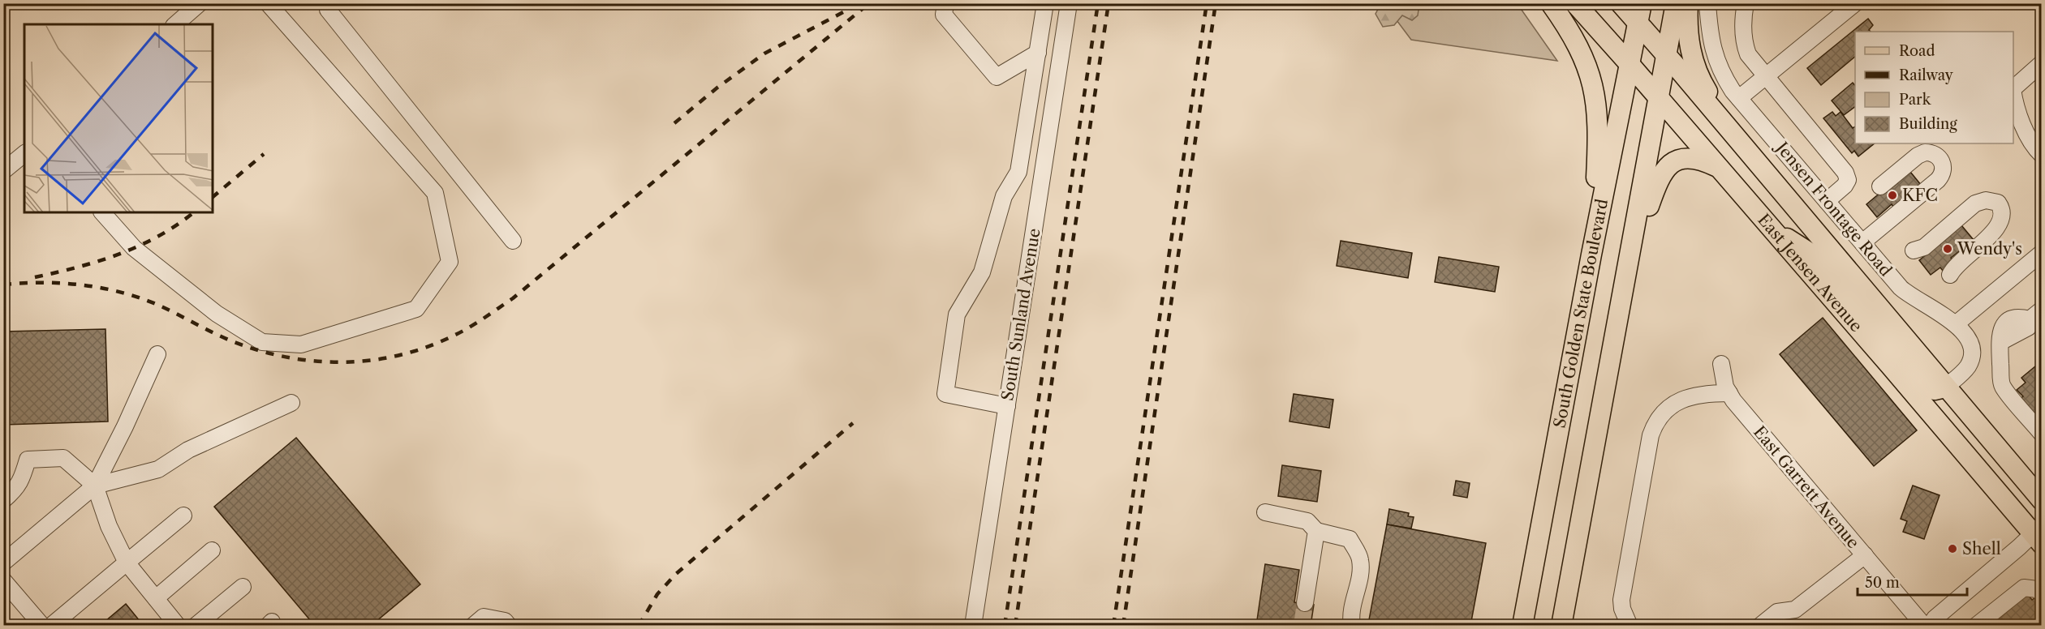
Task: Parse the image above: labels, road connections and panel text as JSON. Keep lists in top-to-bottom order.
{
  "streets": {
    "main road": ["East Jensen Avenue", "South Golden State Boulevard"],
    "street": ["Jensen Frontage Road", "South Sunland Avenue", "East Garrett Avenue"]
  },
  "crossings": [
    ["Jensen Frontage Road", "East Jensen Avenue"],
    ["East Jensen Avenue", "South Golden State Boulevard"]
  ],
  "places": ["KFC", "Wendy's", "Shell"],
  "legend": [
    "Road",
    "Railway",
    "Park",
    "Building"
  ],
  "scale_bar": "50 m"
}
